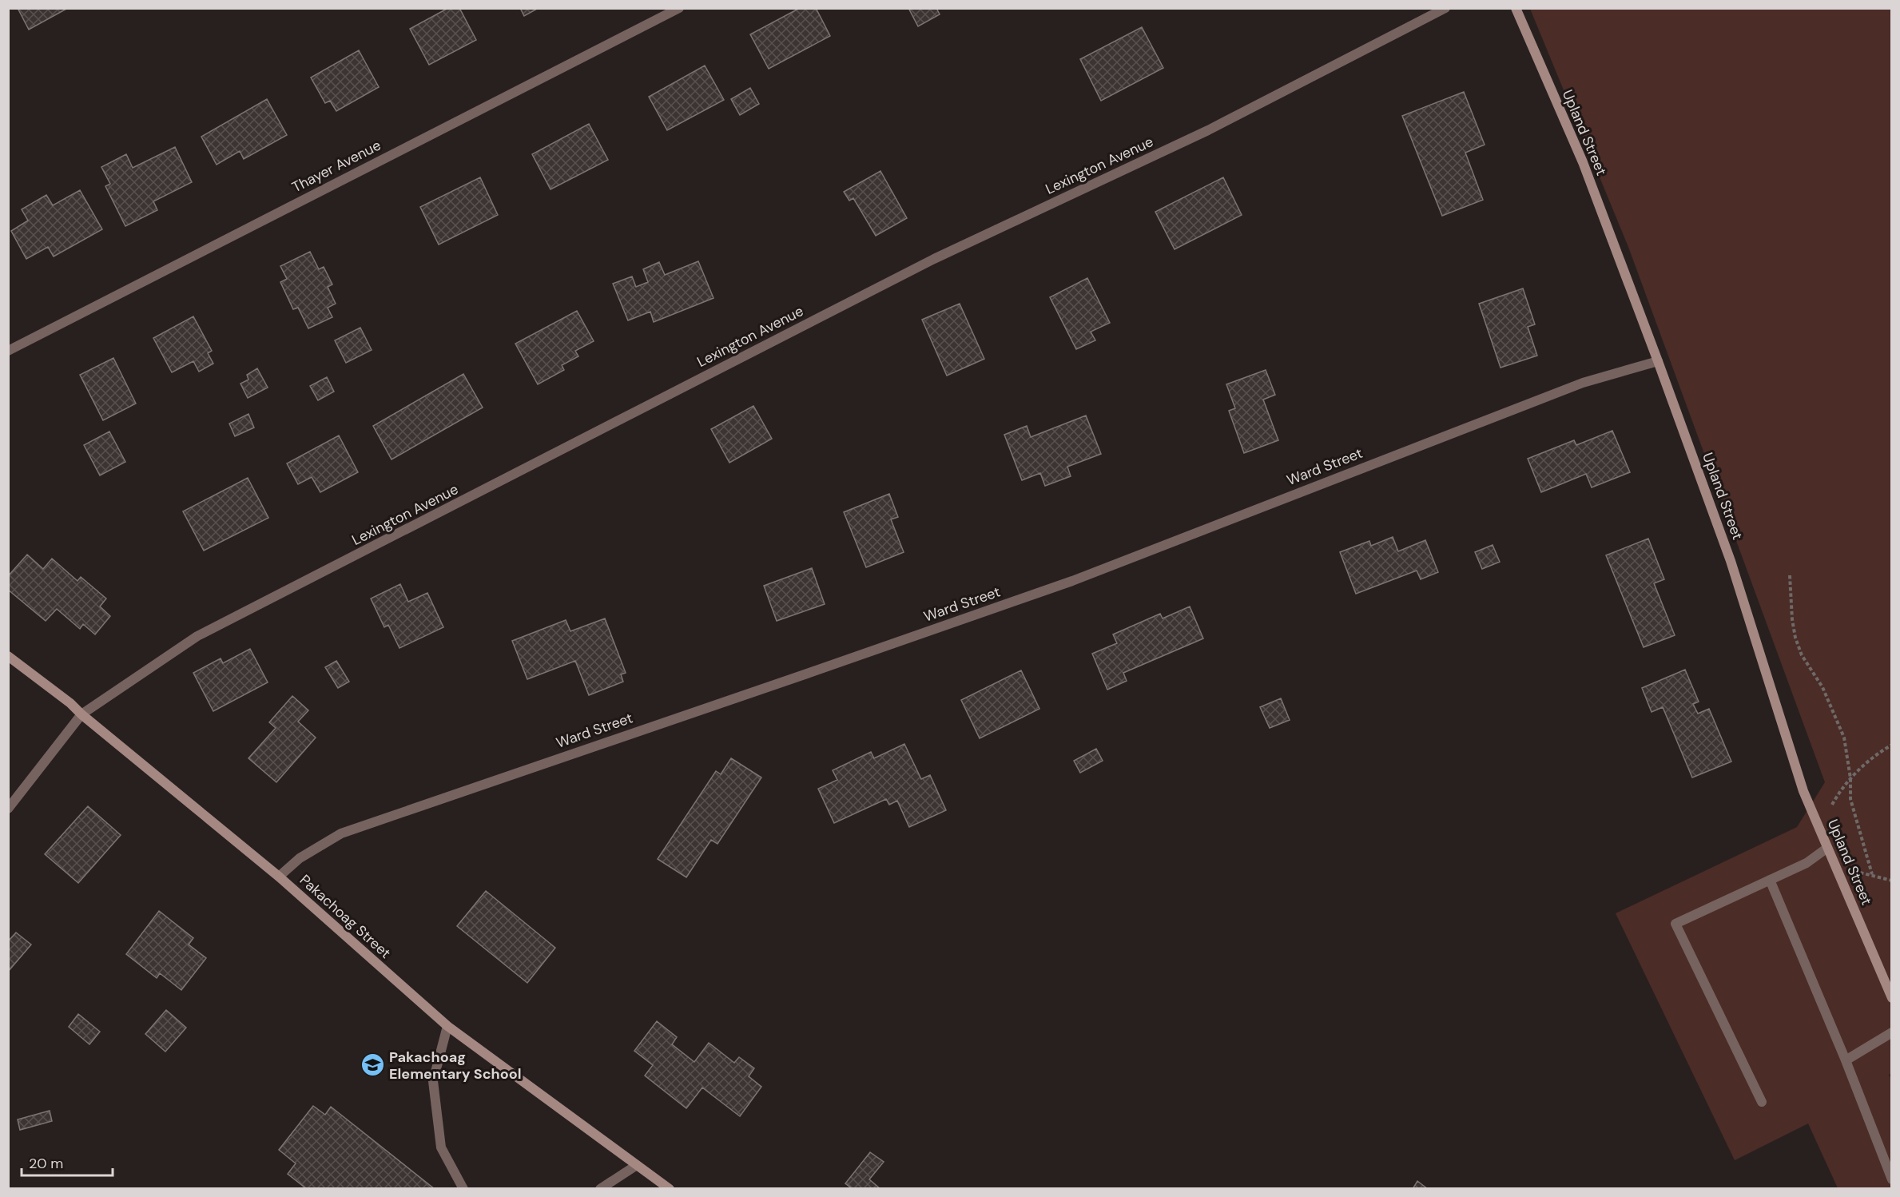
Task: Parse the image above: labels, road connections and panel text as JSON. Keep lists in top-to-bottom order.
{
  "streets": {
    "street": [
      "Upland Street",
      "Lexington Avenue",
      "Thayer Avenue",
      "Ward Street",
      "Pakachoag Street"
    ]
  },
  "crossings": [
    ["Upland Street", "Ward Street"],
    ["Lexington Avenue", "Pakachoag Street"],
    ["Ward Street", "Pakachoag Street"]
  ],
  "places": {
    "school or university": ["Pakachoag Elementary School"]
  },
  "scale_bar": "20 m"
}
